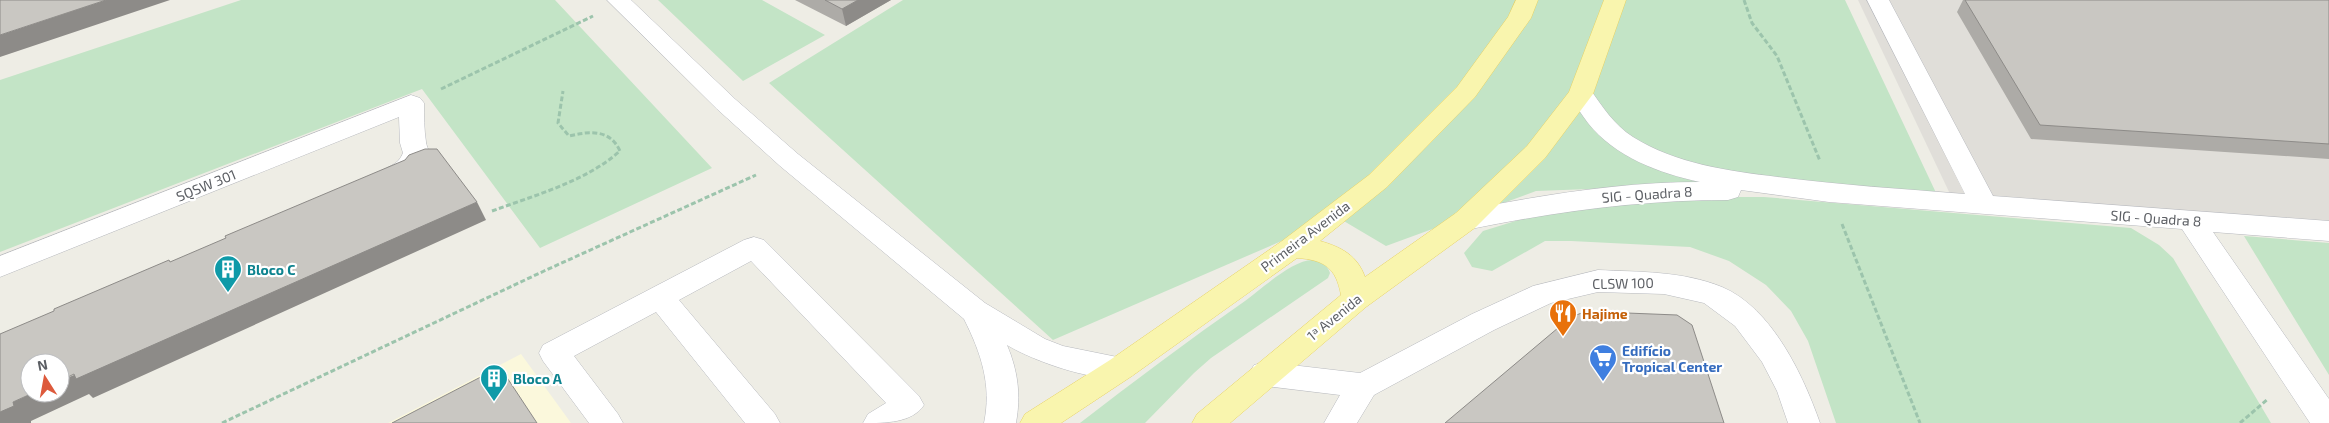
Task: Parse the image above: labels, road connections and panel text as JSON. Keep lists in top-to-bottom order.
{
  "streets": {
    "main road": ["Primeira Avenida", "1ª Avenida"],
    "street": ["SQSW 301", "SIG - Quadra 8", "CLSW 100"]
  },
  "crossings": [
    ["SIG - Quadra 8", "1ª Avenida"]
  ],
  "places": {
    "building": ["Bloco C", "Bloco A"],
    "restaurant": ["Hajime"],
    "supermarket": ["Edifício Tropical Center"]
  },
  "north": "top"
}
